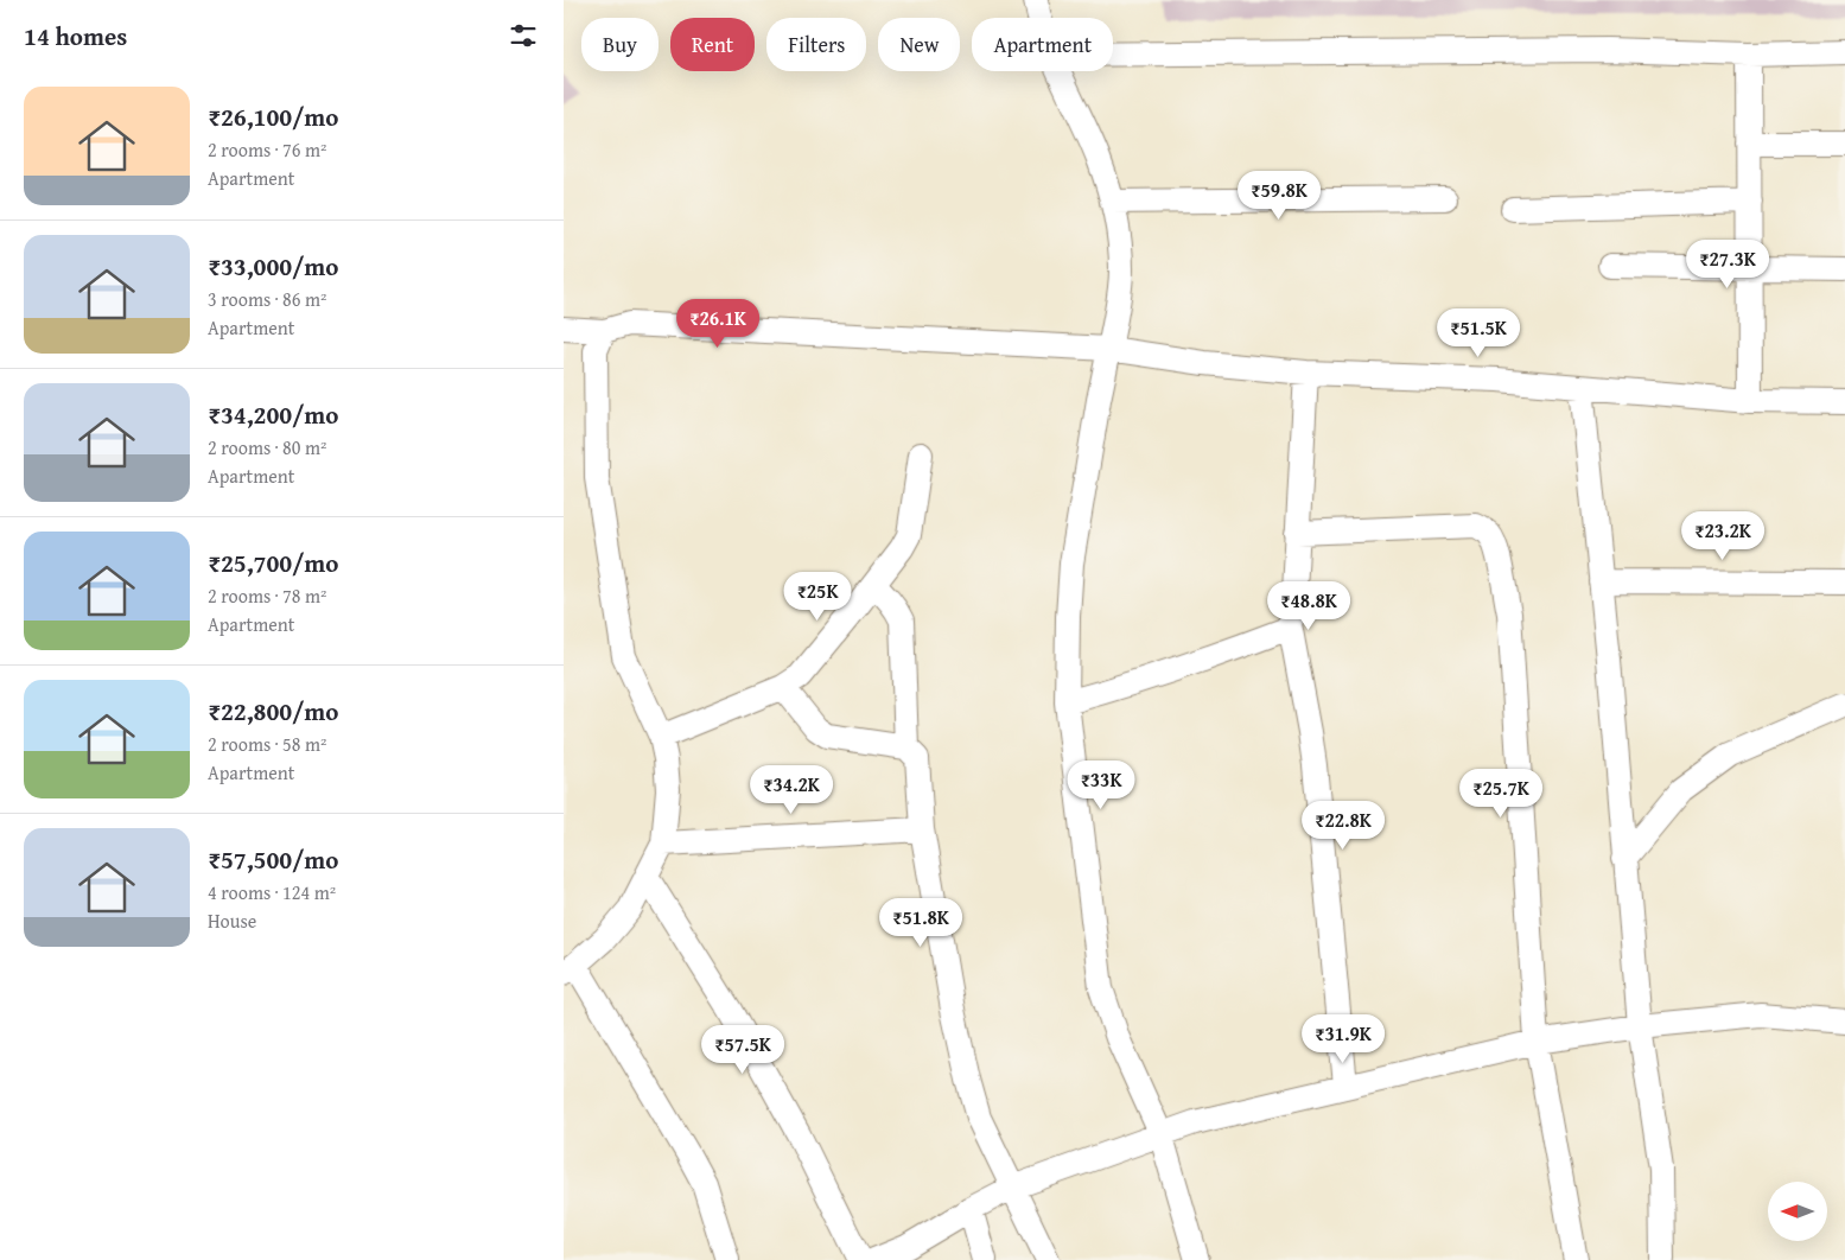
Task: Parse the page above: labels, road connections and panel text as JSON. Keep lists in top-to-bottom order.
{
  "north": "left",
  "page": {
    "heading": "14 homes",
    "chip": [
      "Buy",
      "Rent",
      "Filters",
      "New",
      "Apartment"
    ],
    "list": [
      {
        "name": "₹26,100/mo",
        "note": "2 rooms · 76 m² · Apartment"
      },
      {
        "name": "₹33,000/mo",
        "note": "3 rooms · 86 m² · Apartment"
      },
      {
        "name": "₹34,200/mo",
        "note": "2 rooms · 80 m² · Apartment"
      },
      {
        "name": "₹25,700/mo",
        "note": "2 rooms · 78 m² · Apartment"
      },
      {
        "name": "₹22,800/mo",
        "note": "2 rooms · 58 m² · Apartment"
      },
      {
        "name": "₹57,500/mo",
        "note": "4 rooms · 124 m² · House"
      }
    ],
    "price": [
      "₹59.8K",
      "₹27.3K",
      "₹26.1K",
      "₹51.5K",
      "₹23.2K",
      "₹25K",
      "₹48.8K",
      "₹33K",
      "₹34.2K",
      "₹25.7K",
      "₹22.8K",
      "₹51.8K",
      "₹31.9K",
      "₹57.5K"
    ]
  }
}
